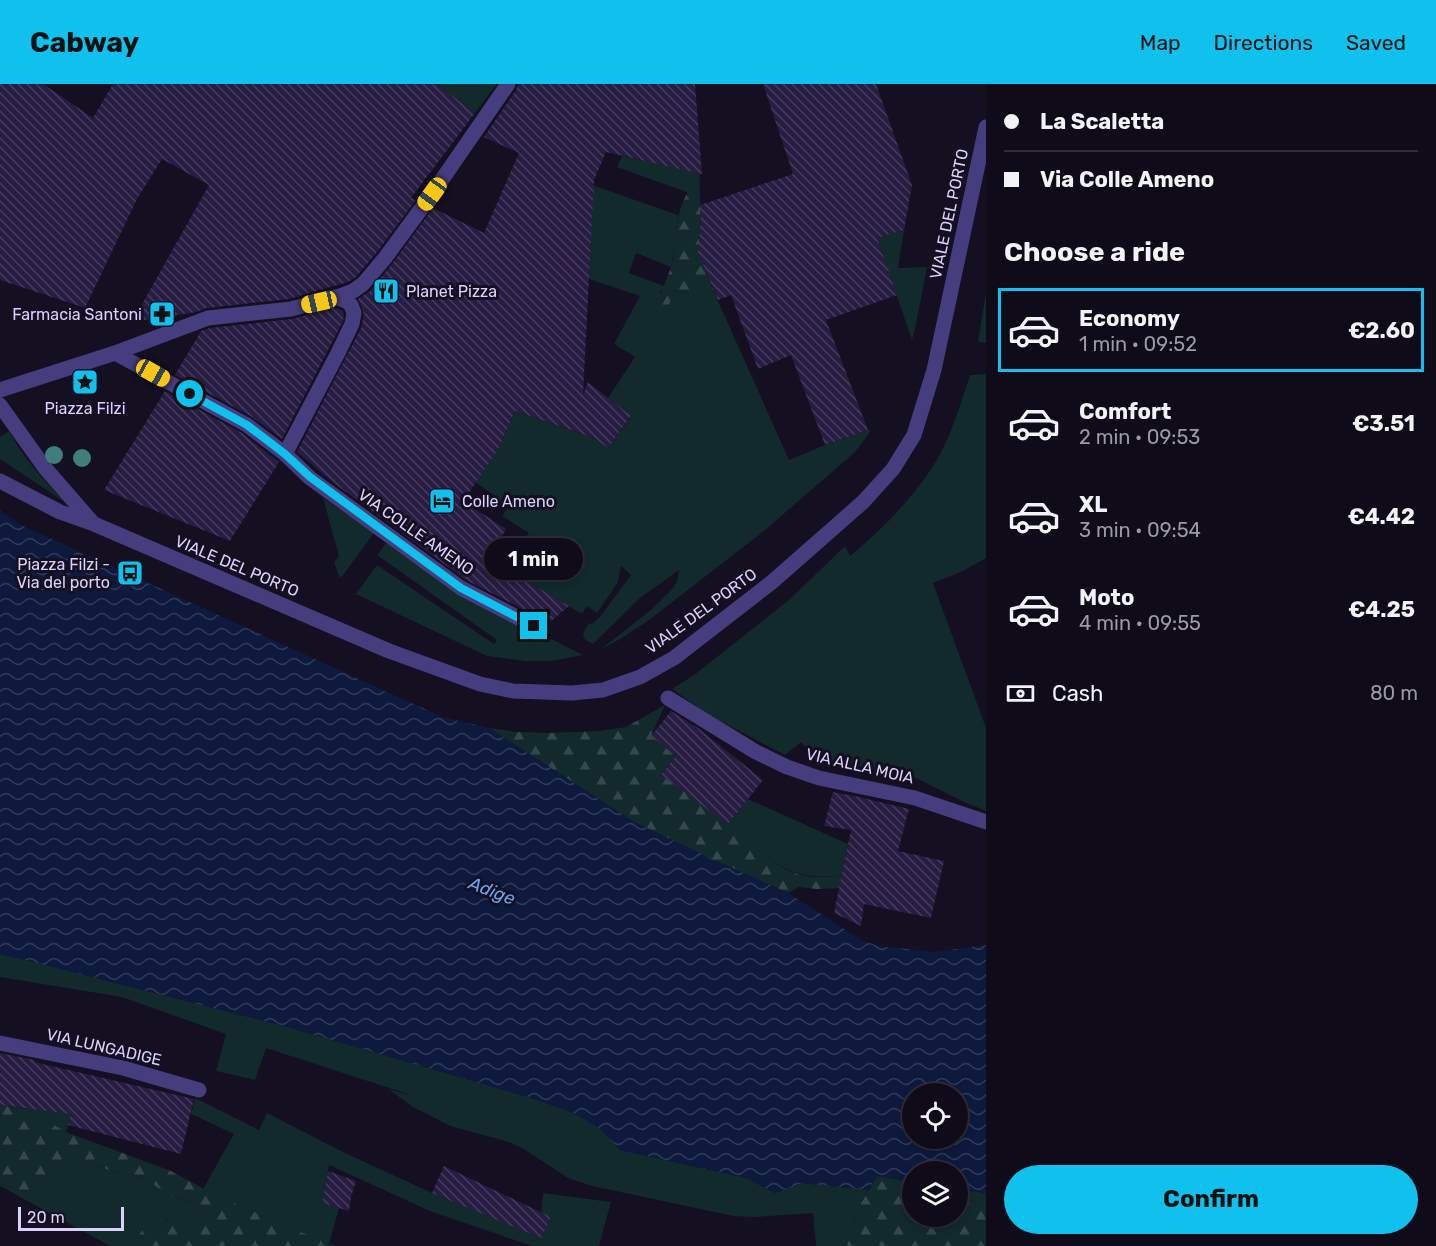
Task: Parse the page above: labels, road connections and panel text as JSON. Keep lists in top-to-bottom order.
{
  "streets": {
    "street": [
      "VIALE DEL PORTO",
      "VIA COLLE AMENO",
      "VIA ALLA MOIA",
      "VIA LUNGADIGE"
    ]
  },
  "water": ["Adige"],
  "places": {
    "restaurant": ["Planet Pizza"],
    "pharmacy": ["Farmacia Santoni"],
    "place": ["Piazza Filzi"],
    "hotel": ["Colle Ameno"],
    "bus stop": ["Piazza Filzi - Via del porto"]
  },
  "scale_bar": "20 m",
  "page": {
    "header": "Cabway",
    "nav": ["Map", "Directions", "Saved"],
    "banner": ["La Scaletta", "Via Colle Ameno"],
    "heading": "Choose a ride",
    "list": [
      {
        "name": "Economy",
        "note": "1 min · 09:52",
        "value": "€2.60"
      },
      {
        "name": "Comfort",
        "note": "2 min · 09:53",
        "value": "€3.51"
      },
      {
        "name": "XL",
        "note": "3 min · 09:54",
        "value": "€4.42"
      },
      {
        "name": "Moto",
        "note": "4 min · 09:55",
        "value": "€4.25"
      }
    ],
    "bubble": "1 min",
    "pay": ["Cash", "80 m"],
    "buttons": "Confirm",
    "scale": "20 m"
  }
}
